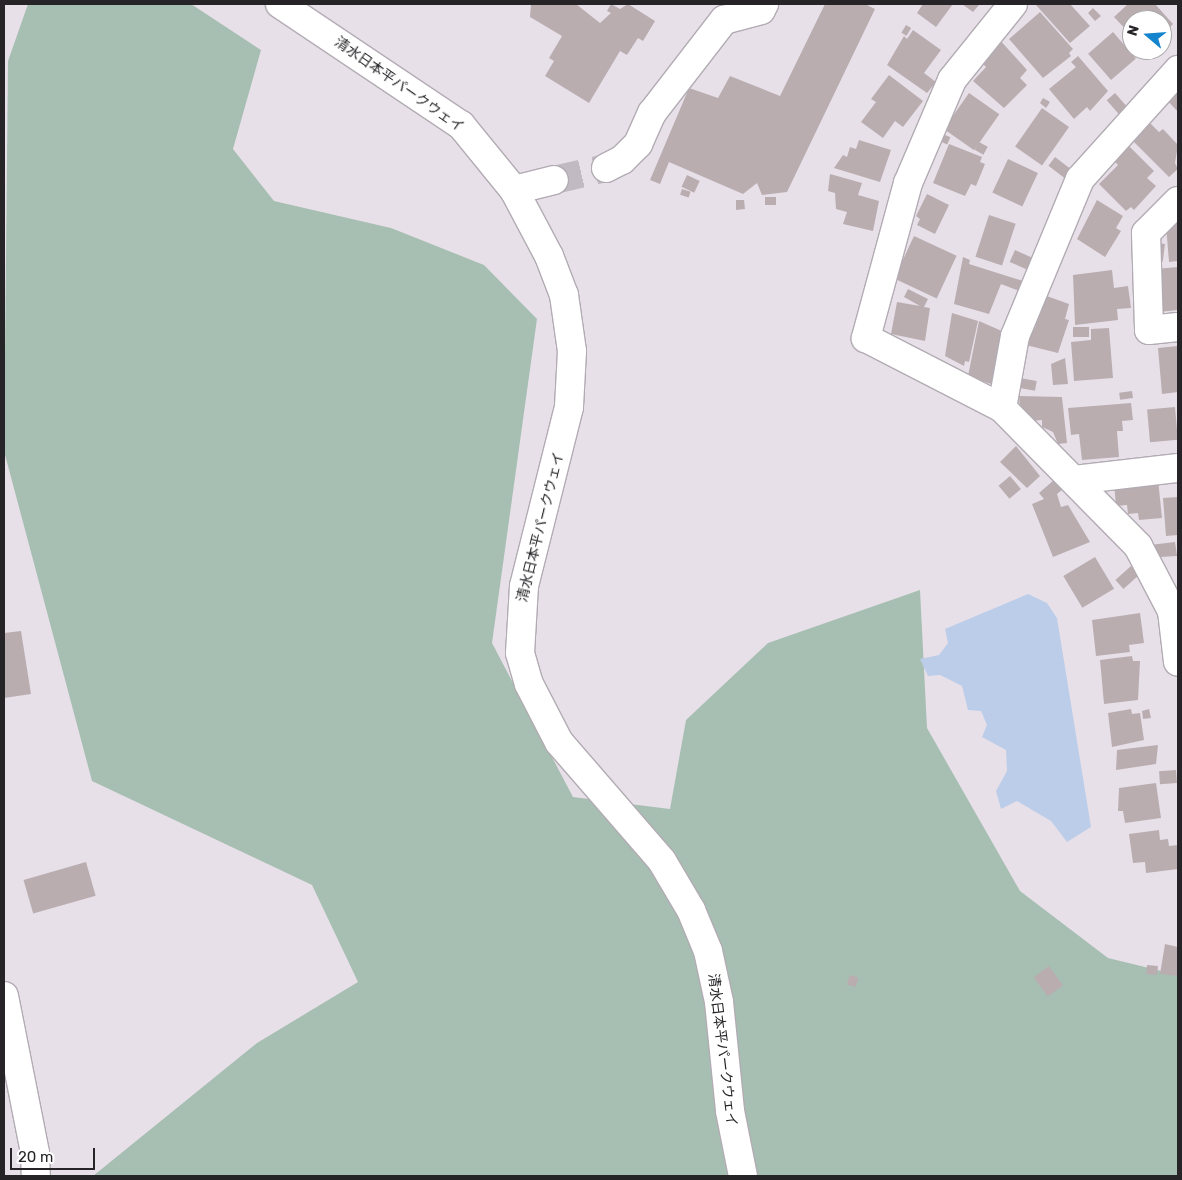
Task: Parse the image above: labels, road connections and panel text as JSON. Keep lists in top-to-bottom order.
{
  "streets": {
    "street": ["清水日本平パークウェイ"]
  },
  "scale_bar": "20 m",
  "north": "left"
}
